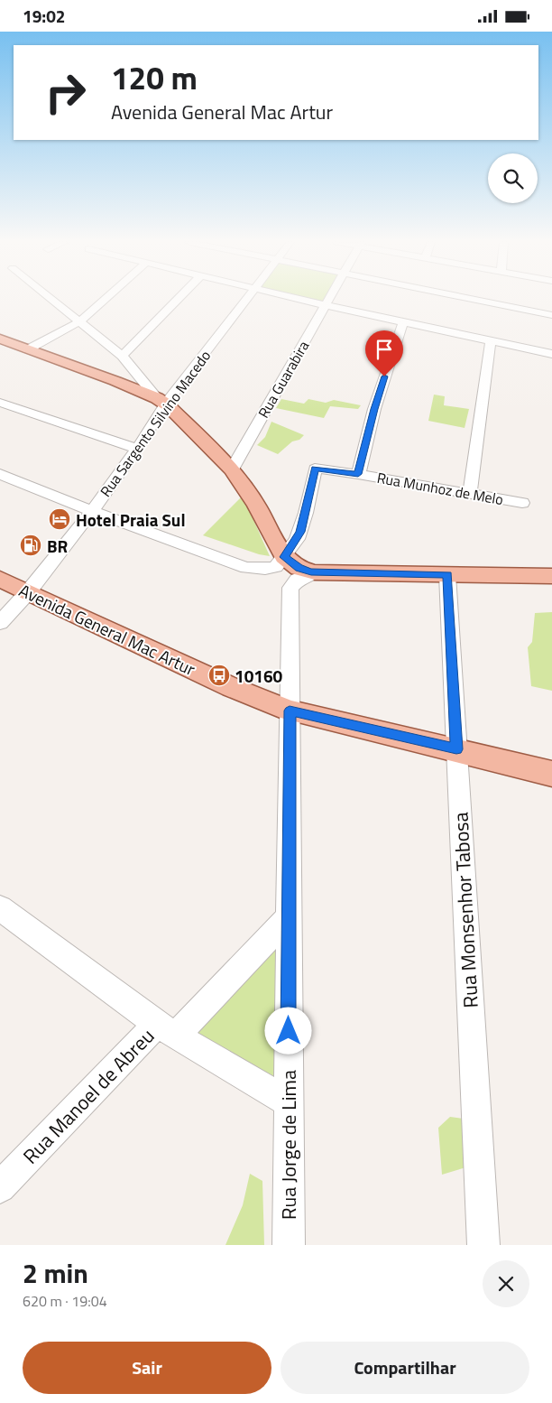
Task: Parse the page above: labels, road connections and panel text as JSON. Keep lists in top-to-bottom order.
{
  "streets": {
    "main road": ["Avenida General Mac Artur"],
    "street": [
      "Rua Guarabira",
      "Rua Sargento Silvino Macedo",
      "Rua Munhoz de Melo",
      "Rua Monsenhor Tabosa",
      "Rua Manoel de Abreu",
      "Rua Jorge de Lima"
    ]
  },
  "crossings": [
    ["Rua Sargento Silvino Macedo", "Avenida General Mac Artur"],
    ["Avenida General Mac Artur", "Rua Monsenhor Tabosa"],
    ["Avenida General Mac Artur", "Rua Jorge de Lima"],
    ["Rua Manoel de Abreu", "Rua Jorge de Lima"]
  ],
  "places": {
    "hotel": ["Hotel Praia Sul"],
    "fuel station": ["BR"],
    "bus stop": ["10160"]
  },
  "page": {
    "status": "19:02",
    "turn": ["120 m", "Avenida General Mac Artur"],
    "heading": ["2 min", "620 m · 19:04"],
    "buttons": ["Sair", "Compartilhar"]
  }
}
